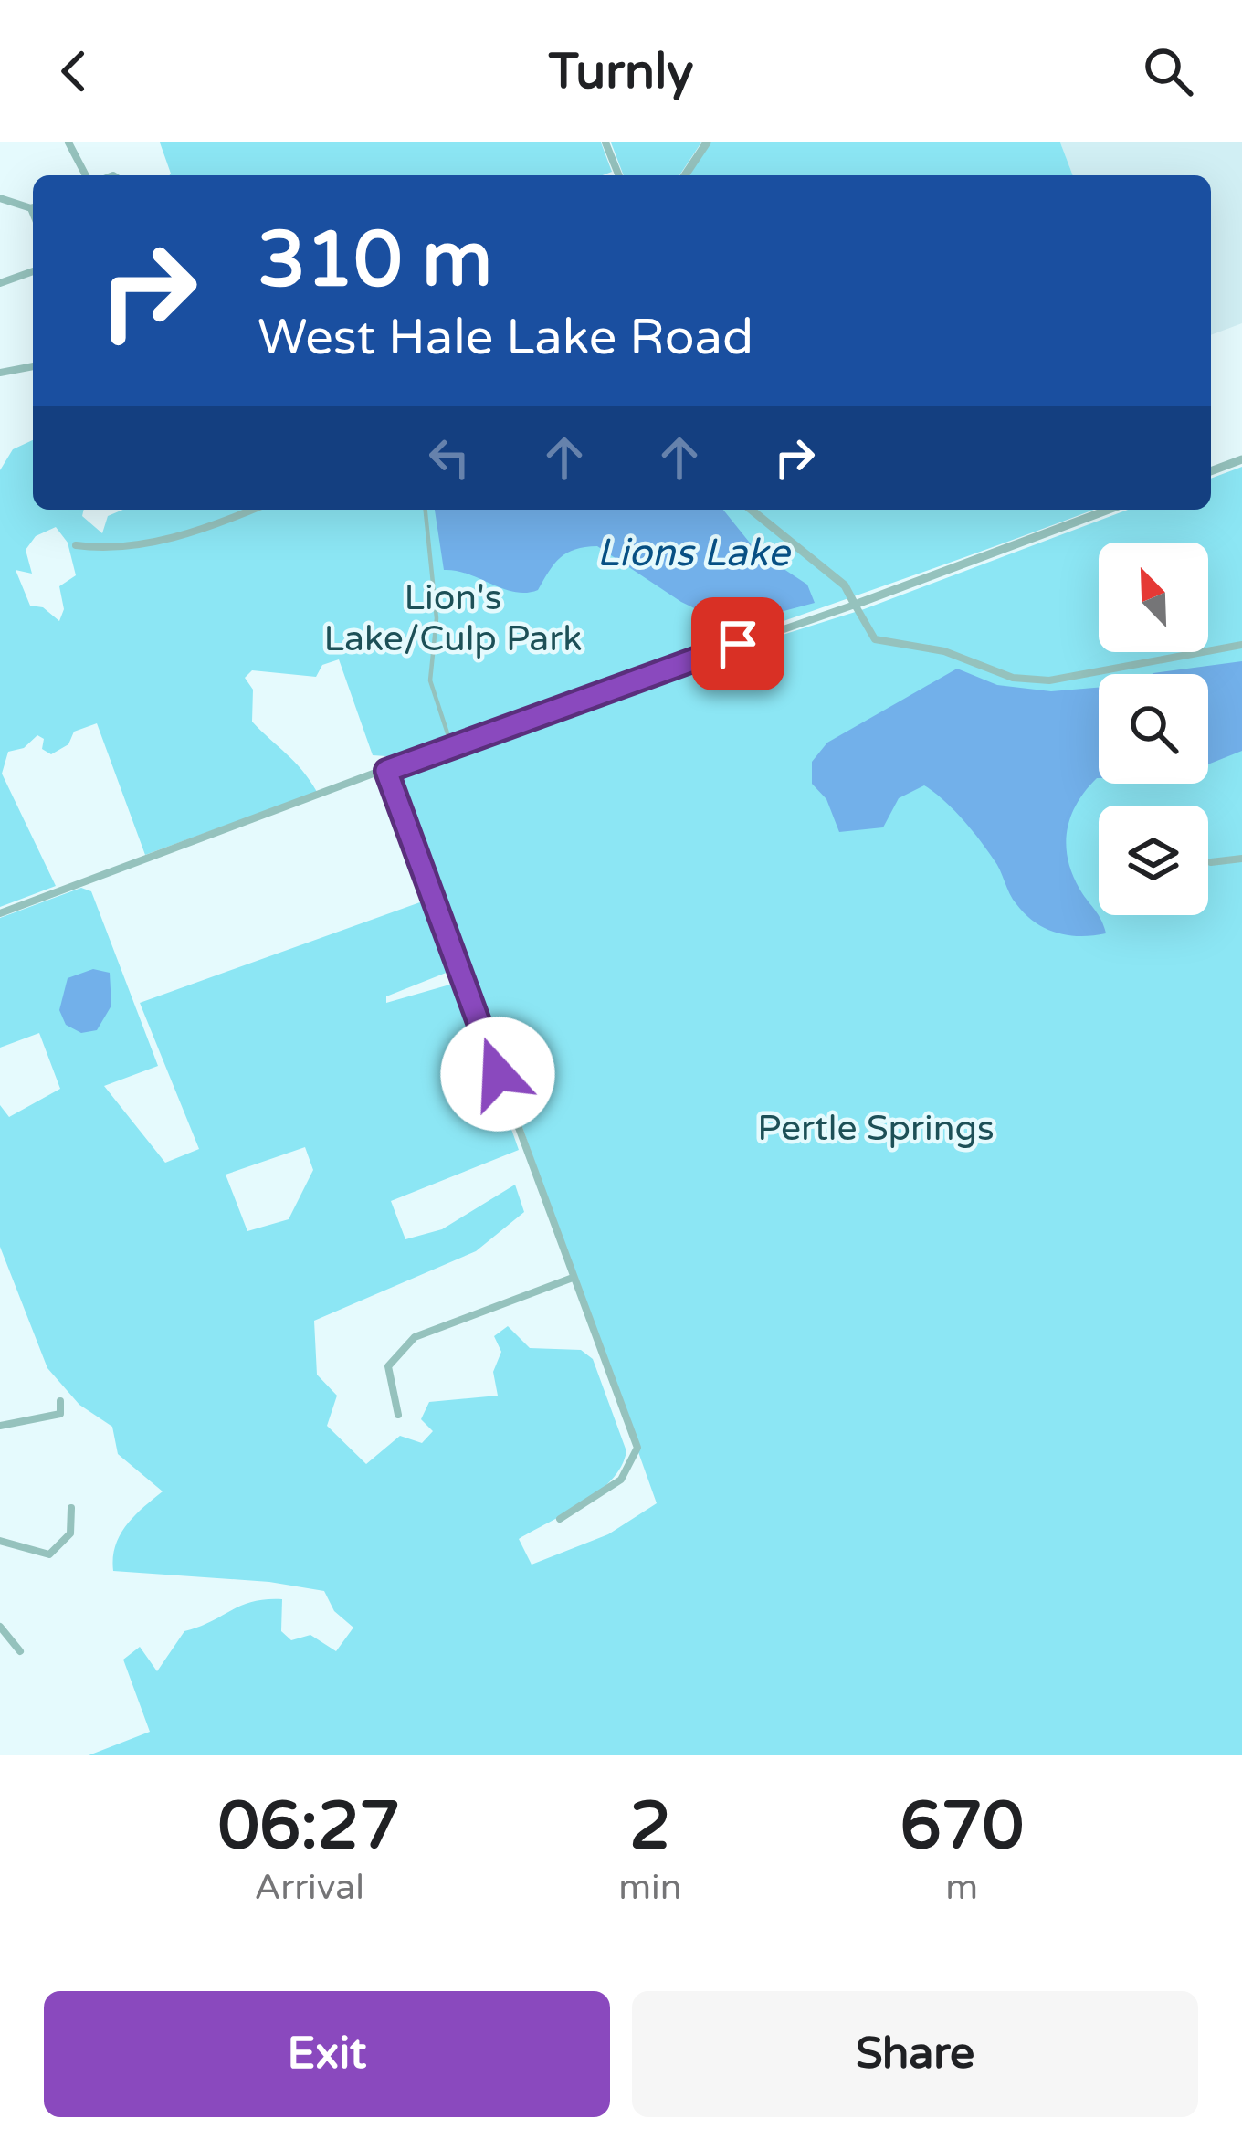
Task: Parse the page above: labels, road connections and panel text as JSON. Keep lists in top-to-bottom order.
{
  "water": ["Lions Lake"],
  "parks": ["Lion's Lake/Culp Park", "Pertle Springs"],
  "north": "top left",
  "page": {
    "header": "Turnly",
    "turn": ["310 m", "West Hale Lake Road"],
    "eta": [
      "06:27",
      "Arrival",
      "2",
      "min",
      "670",
      "m"
    ],
    "buttons": ["Exit", "Share"]
  }
}
